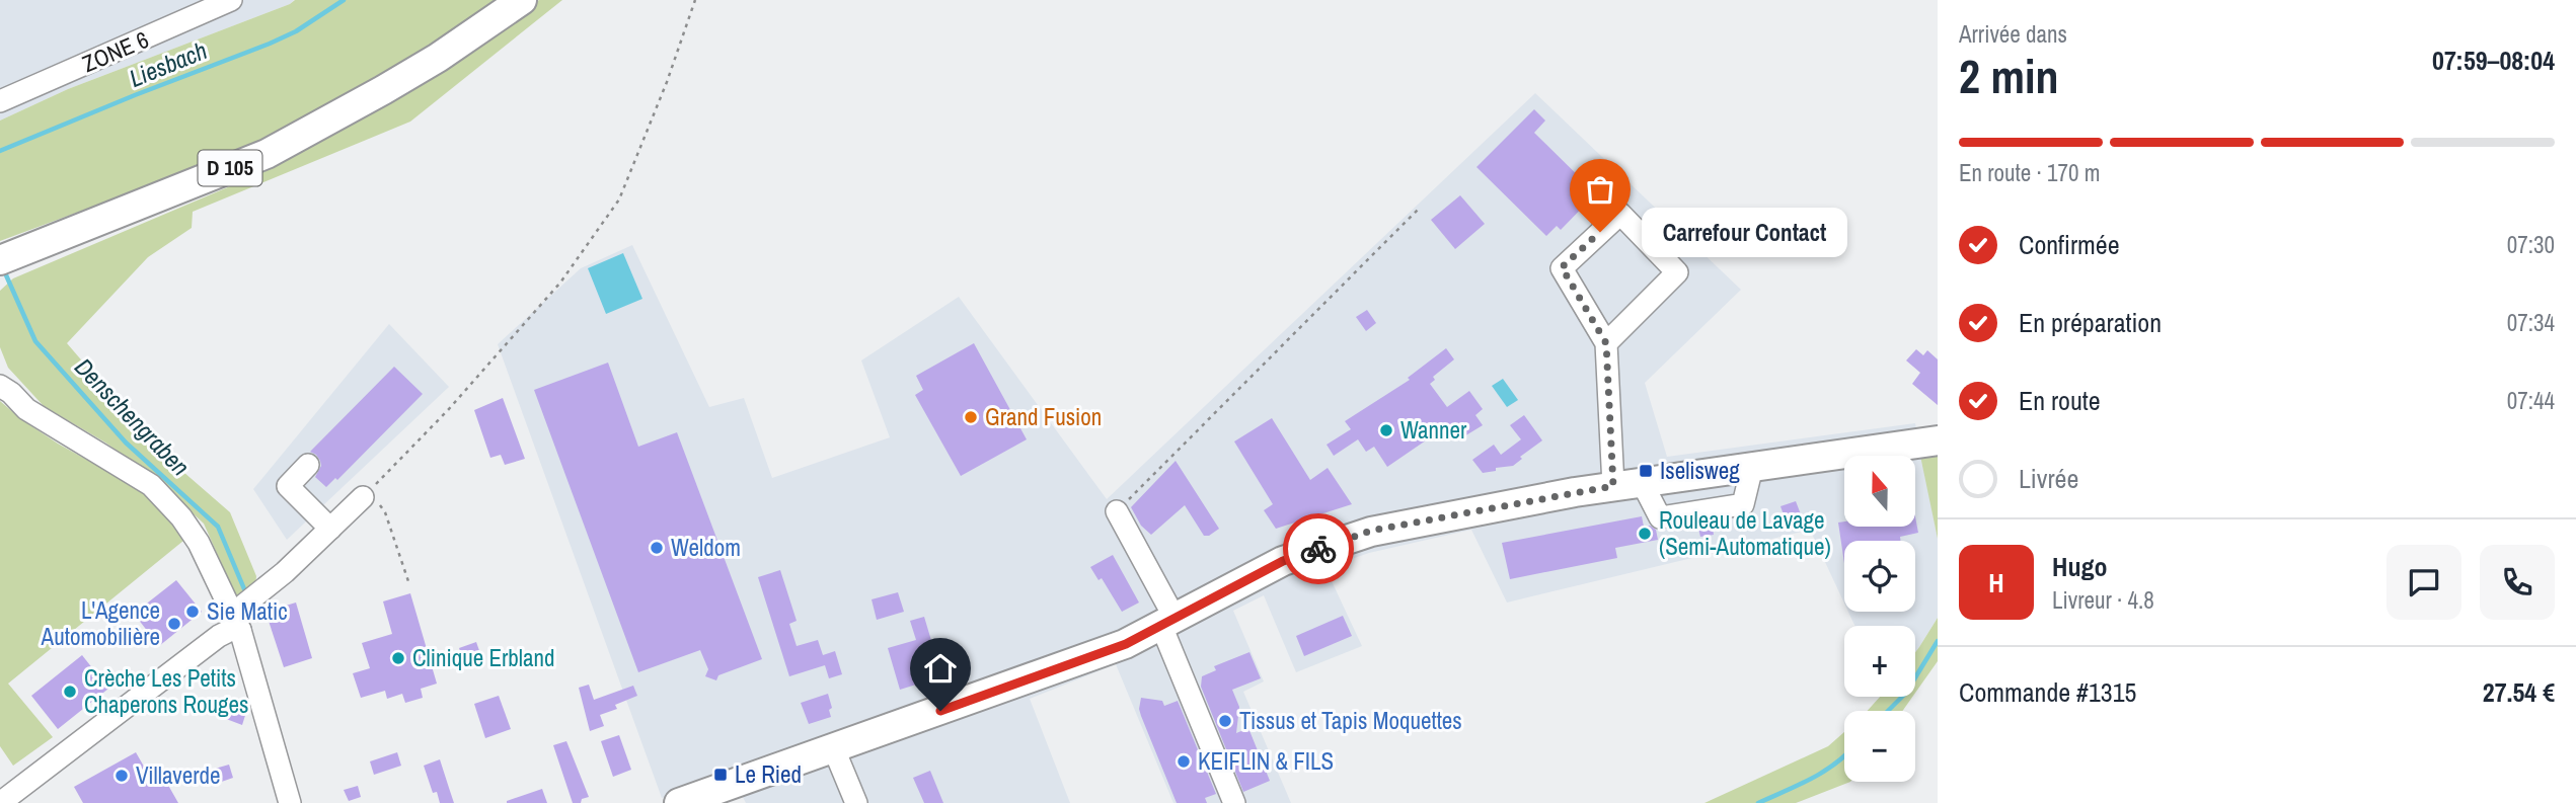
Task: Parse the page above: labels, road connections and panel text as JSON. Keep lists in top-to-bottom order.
{
  "streets": {
    "main road": ["D 105"],
    "street": ["ZONE 6"]
  },
  "water": ["Liesbach", "Denschengraben"],
  "places": {
    "other": [
      "Carrefour Contact",
      "Grand Fusion",
      "Wanner",
      "Rouleau de Lavage (Semi-Automatique)",
      "Weldom",
      "Sie Matic",
      "L'Agence Automobilière",
      "Clinique Erbland",
      "Crèche Les Petits Chaperons Rouges",
      "Tissus et Tapis Moquettes",
      "KEIFLIN & FILS",
      "Villaverde"
    ],
    "transit": ["Iselisweg", "Le Ried"]
  },
  "north": "top",
  "page": {
    "heading": ["2 min", "Arrivée dans", "07:59–08:04"],
    "panel": [
      "Hugo",
      "Livreur · 4.8",
      "Commande #1315",
      "27.54 €"
    ],
    "bar": "En route · 170 m",
    "list": [
      ["Confirmée", "07:30"],
      ["En préparation", "07:34"],
      ["En route", "07:44"],
      "Livrée"
    ],
    "bubble": "Carrefour Contact",
    "map_buttons": ["+", "−"],
    "round": "H"
  }
}
